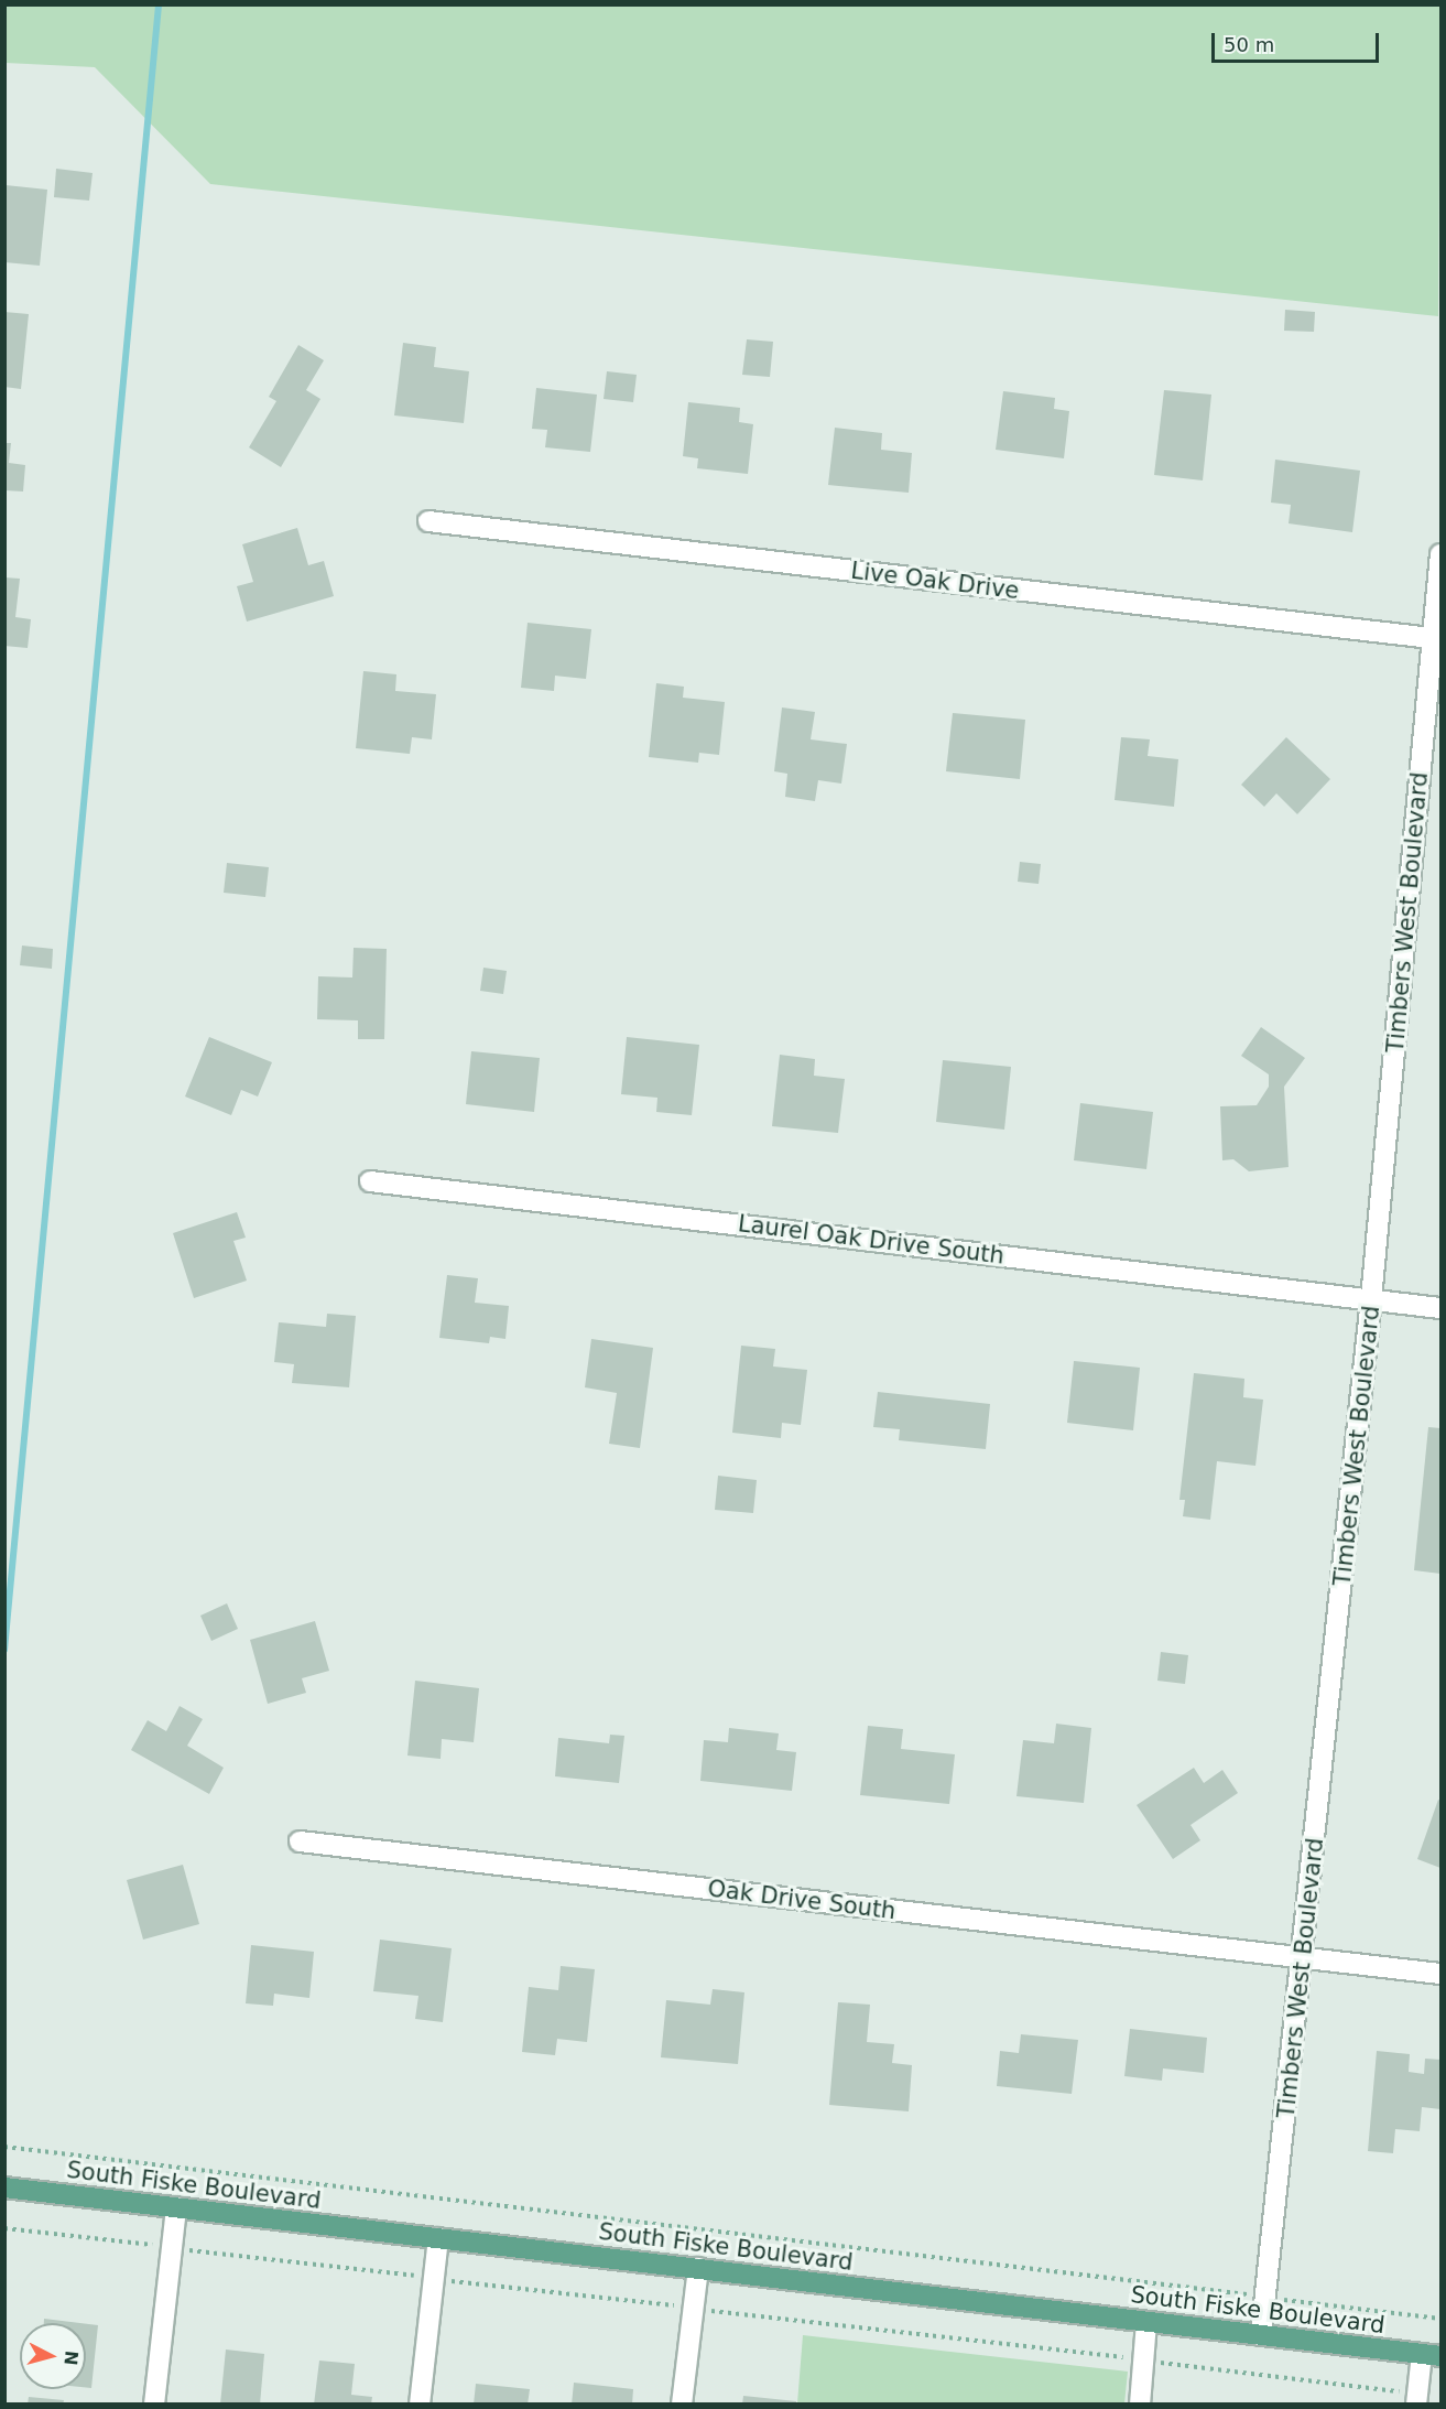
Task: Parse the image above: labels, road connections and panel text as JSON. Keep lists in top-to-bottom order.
{
  "streets": {
    "main road": ["South Fiske Boulevard"],
    "street": [
      "Live Oak Drive",
      "Timbers West Boulevard",
      "Laurel Oak Drive South",
      "Oak Drive South"
    ]
  },
  "crossings": [
    ["Live Oak Drive", "Timbers West Boulevard"],
    ["Timbers West Boulevard", "Laurel Oak Drive South"],
    ["Timbers West Boulevard", "Oak Drive South"],
    ["Timbers West Boulevard", "South Fiske Boulevard"]
  ],
  "scale_bar": "50 m",
  "north": "right"
}
